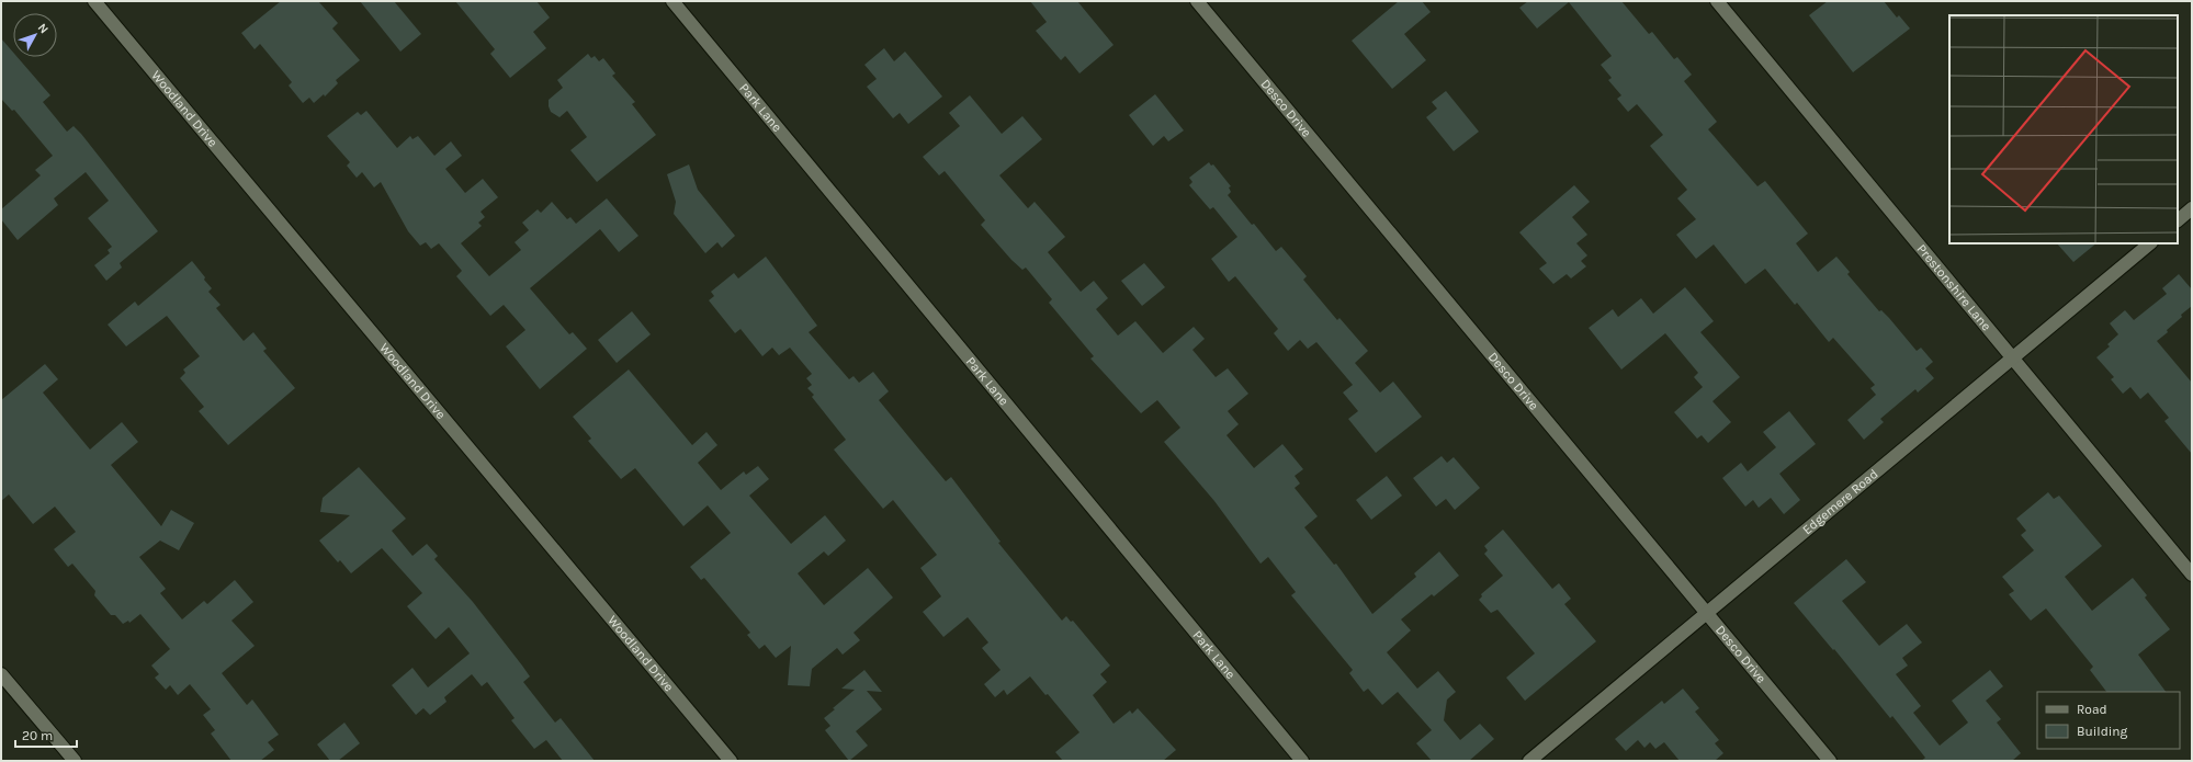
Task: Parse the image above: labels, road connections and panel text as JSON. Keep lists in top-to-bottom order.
{
  "streets": {
    "street": [
      "Park Lane",
      "Woodland Drive",
      "Desco Drive",
      "Prestonshire Lane",
      "Edgemere Road"
    ]
  },
  "crossings": [
    ["Desco Drive", "Edgemere Road"],
    ["Prestonshire Lane", "Edgemere Road"]
  ],
  "legend": ["Road", "Building"],
  "scale_bar": "20 m",
  "north": "top right"
}
